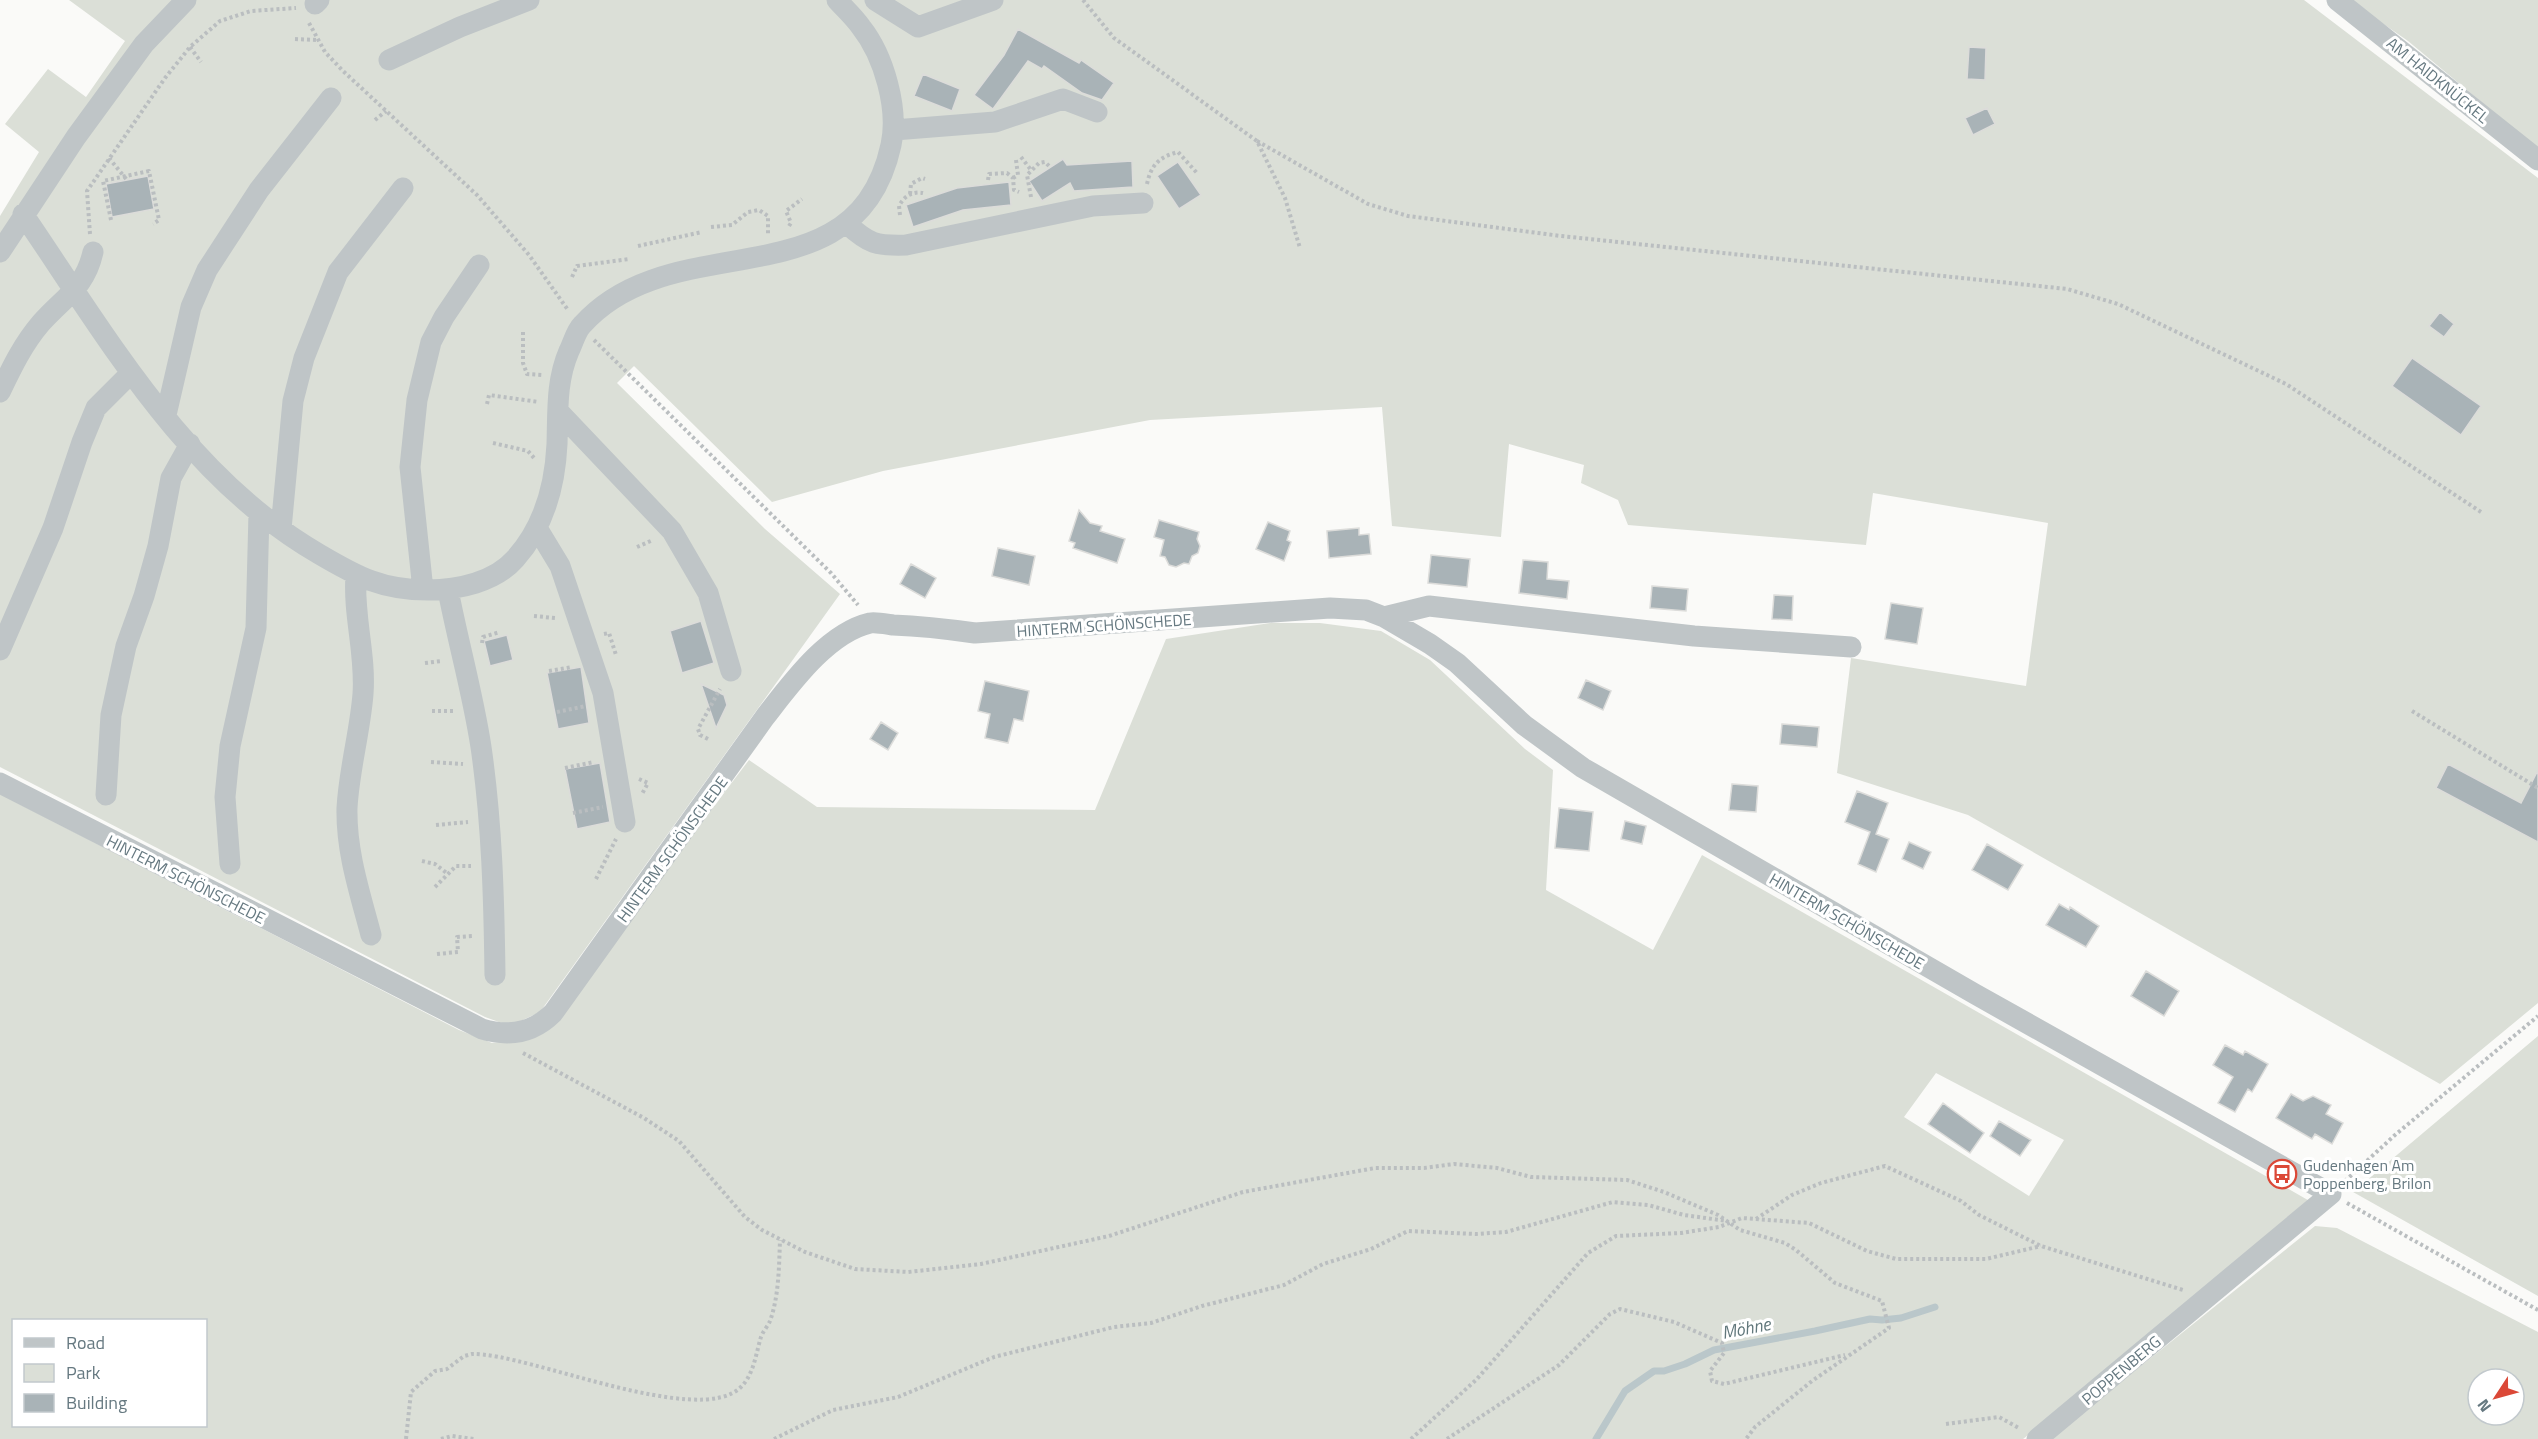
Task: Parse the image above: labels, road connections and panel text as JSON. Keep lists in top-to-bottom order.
{
  "streets": {
    "street": ["AM HAIDKNÜCKEL", "HINTERM SCHÖNSCHEDE", "POPPENBERG"]
  },
  "crossings": [
    ["HINTERM SCHÖNSCHEDE", "POPPENBERG"]
  ],
  "water": ["Möhne"],
  "places": {
    "bus stop": ["Gudenhagen Am Poppenberg, Brilon"]
  },
  "legend": ["Road", "Park", "Building"],
  "north": "bottom left"
}
